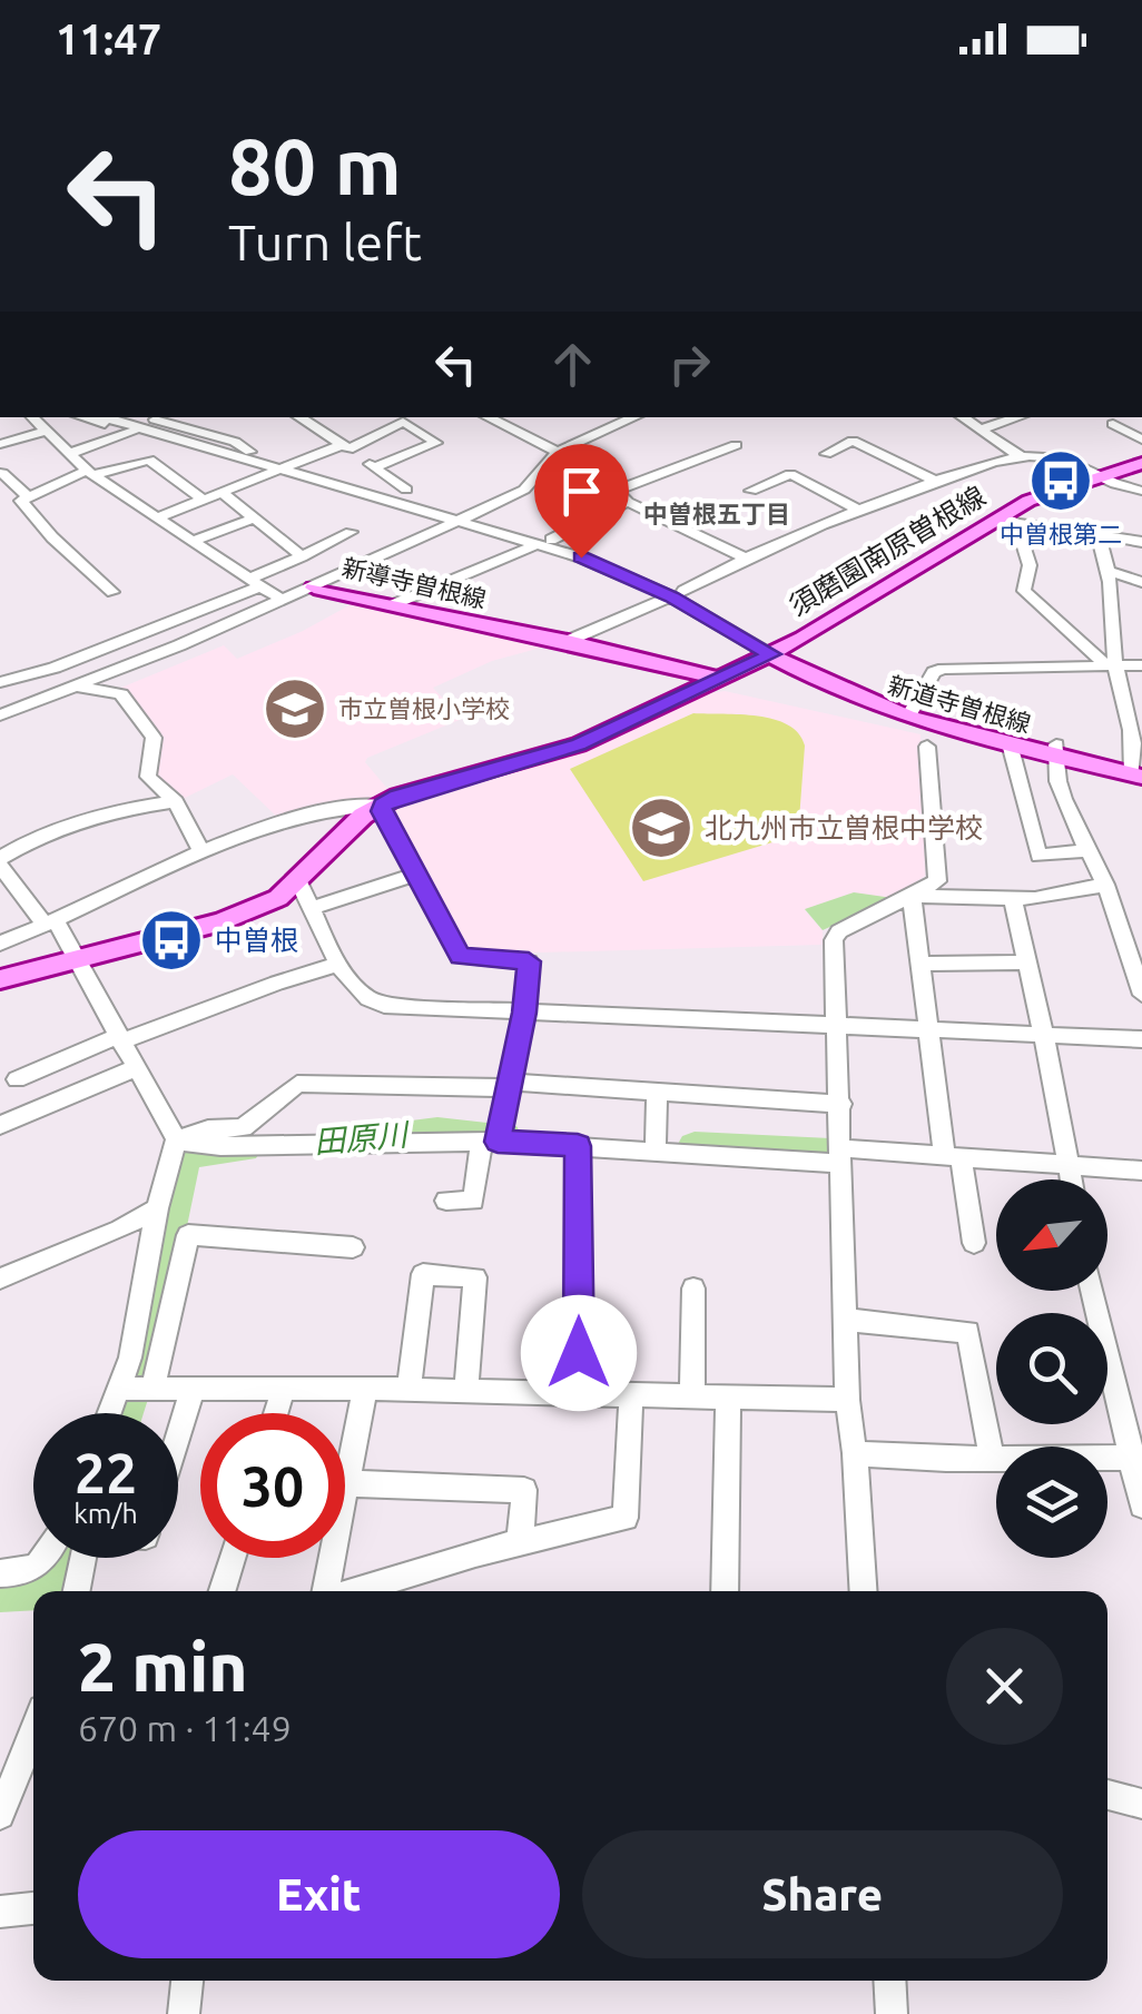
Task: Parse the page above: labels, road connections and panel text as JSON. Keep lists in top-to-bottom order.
{
  "streets": {
    "main road": ["須磨園南原曽根線", "新導寺曽根線", "新道寺曽根線"]
  },
  "crossings": [
    ["須磨園南原曽根線", "新道寺曽根線"]
  ],
  "districts": ["中曽根五丁目"],
  "water": ["田原川"],
  "places": {
    "bus stop": ["中曽根第二", "中曽根"],
    "school or university": ["市立曽根小学校", "北九州市立曽根中学校"]
  },
  "north": "bottom left",
  "page": {
    "status": "11:47",
    "turn": ["80 m", "Turn left"],
    "speed": "22 km/h",
    "limit": "30",
    "heading": ["2 min", "670 m · 11:49"],
    "buttons": ["Exit", "Share"]
  }
}
